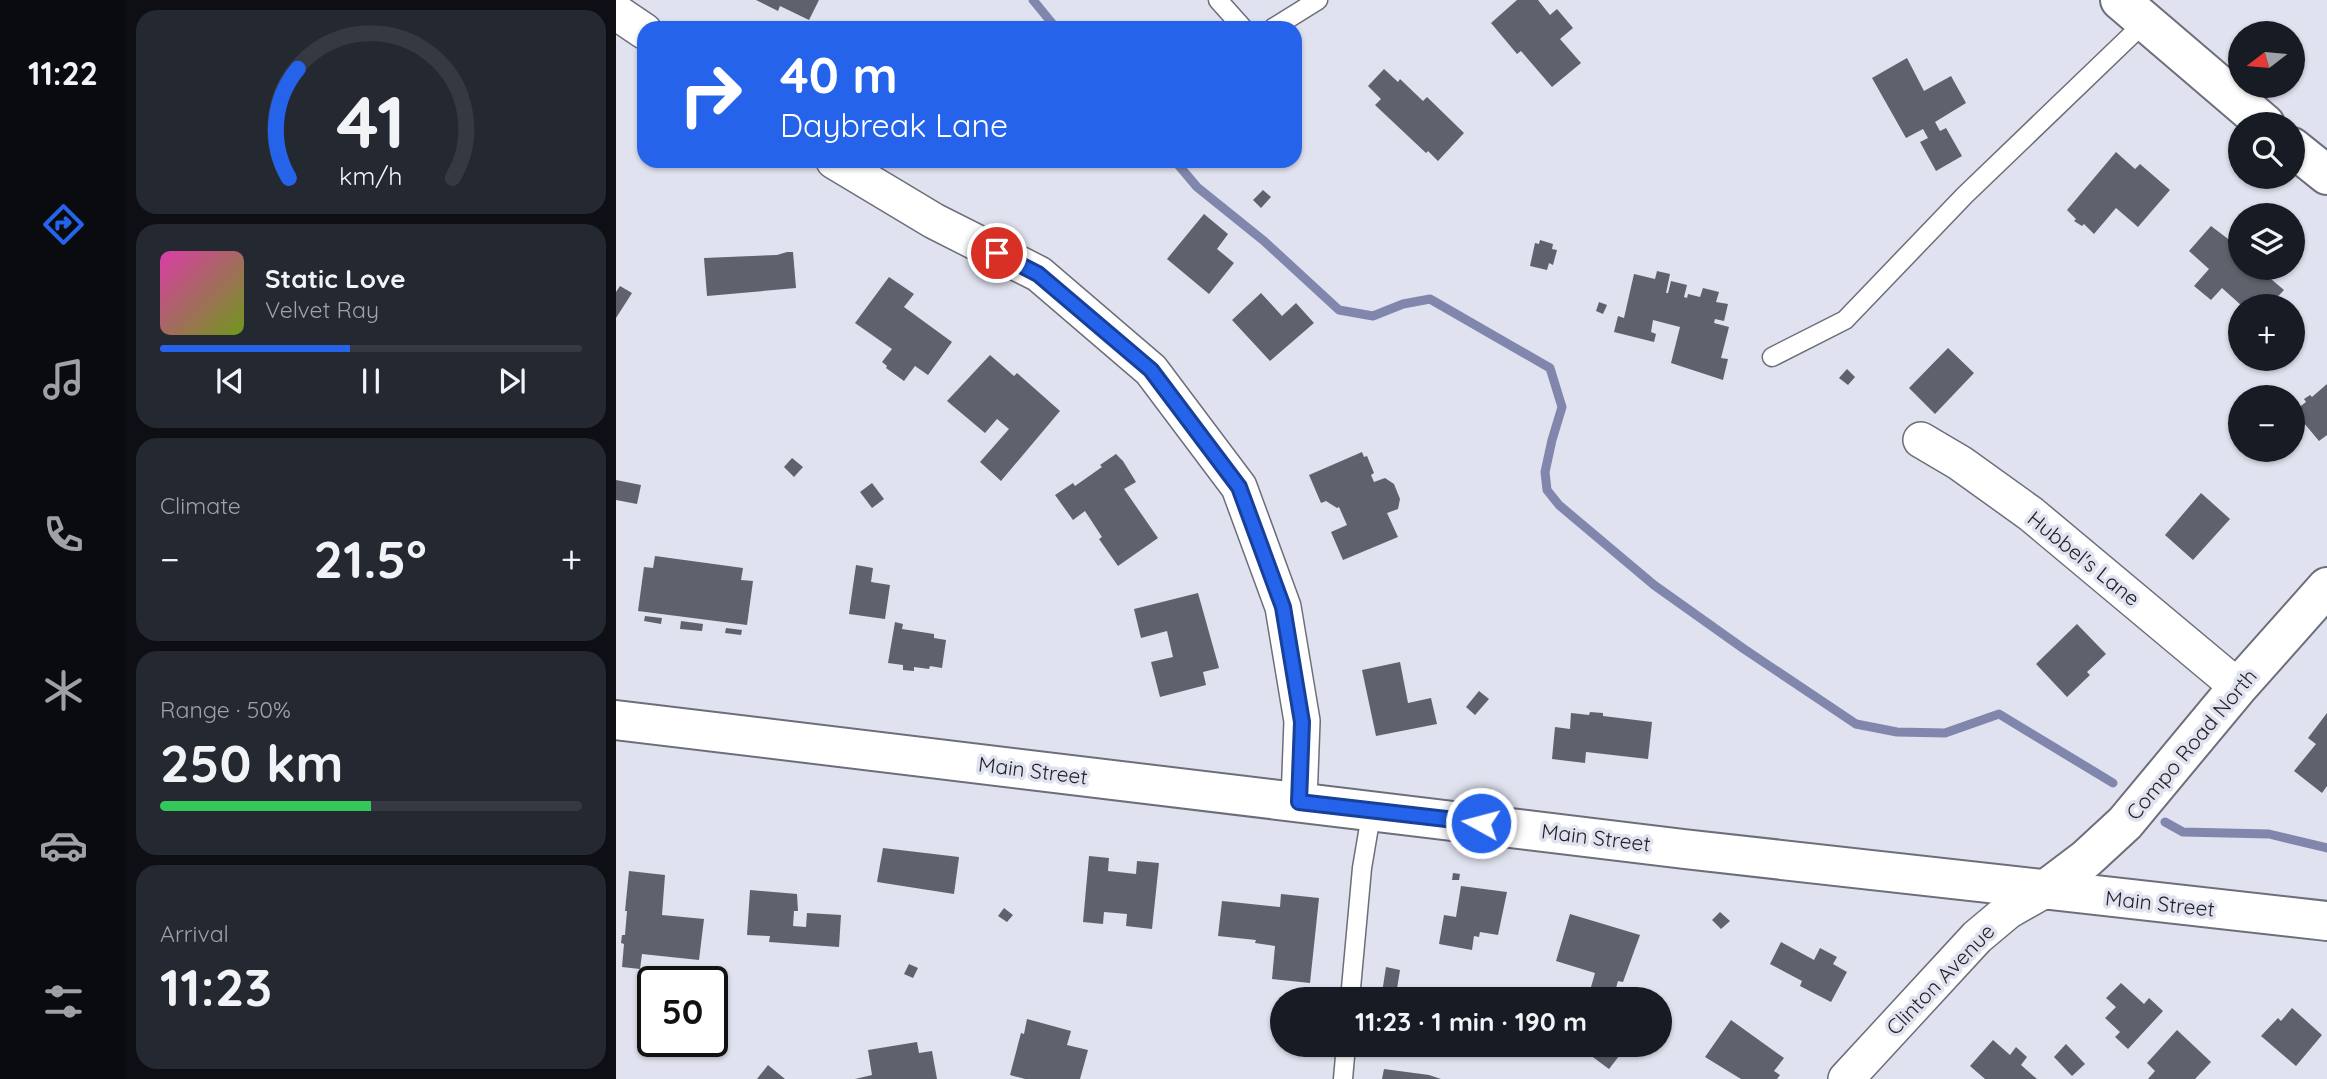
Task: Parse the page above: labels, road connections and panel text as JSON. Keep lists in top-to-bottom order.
{
  "streets": {
    "main road": ["Compo Road North", "Main Street"],
    "street": ["Hubbel's Lane", "Clinton Avenue"]
  },
  "crossings": [
    ["Hubbel's Lane", "Compo Road North"],
    ["Compo Road North", "Main Street"],
    ["Compo Road North", "Clinton Avenue"],
    ["Main Street", "Clinton Avenue"]
  ],
  "north": "left",
  "page": {
    "tabs": "11:22",
    "map_buttons": ["+", "−"],
    "turn": ["40 m", "Daybreak Lane"],
    "song": ["Static Love", "Velvet Ray"],
    "tile": [
      "Climate",
      ["Range · 50%", "250 km"],
      ["Arrival", "11:23"]
    ],
    "heat": ["−", "21.5°", "+"],
    "limit": "50",
    "trip": "11:23 · 1 min · 190 m",
    "gauge": ["41", "km/h"]
  }
}
